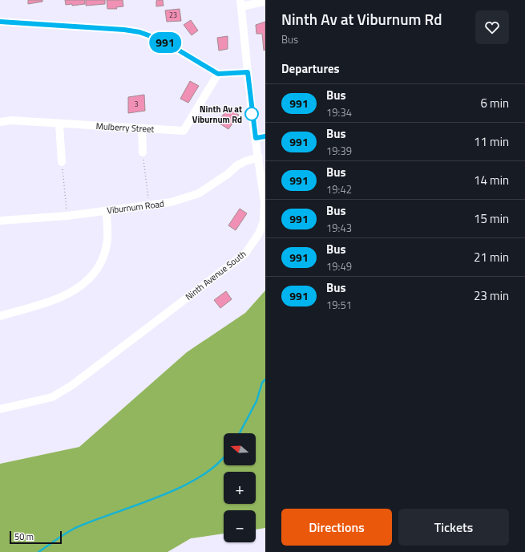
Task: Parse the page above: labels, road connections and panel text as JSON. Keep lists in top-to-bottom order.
{
  "streets": {
    "street": ["Mulberry Street", "Viburnum Road", "Ninth Avenue South"]
  },
  "crossings": [
    ["Viburnum Road", "Ninth Avenue South"]
  ],
  "places": ["Ninth Av at Viburnum Rd"],
  "lines": ["bus line 991"],
  "house_numbers": ["23", "3"],
  "scale_bar": "50 m",
  "north": "left",
  "page": {
    "on_map": "991",
    "heading": [
      ["Ninth Av at Viburnum Rd", "Bus"],
      "Departures"
    ],
    "list": [
      {
        "mark": "991",
        "name": "Bus",
        "note": "19:34",
        "value": "6 min"
      },
      {
        "mark": "991",
        "name": "Bus",
        "note": "19:39",
        "value": "11 min"
      },
      {
        "mark": "991",
        "name": "Bus",
        "note": "19:42",
        "value": "14 min"
      },
      {
        "mark": "991",
        "name": "Bus",
        "note": "19:43",
        "value": "15 min"
      },
      {
        "mark": "991",
        "name": "Bus",
        "note": "19:49",
        "value": "21 min"
      },
      {
        "mark": "991",
        "name": "Bus",
        "note": "19:51",
        "value": "23 min"
      }
    ],
    "map_buttons": ["+", "−"],
    "buttons": ["Directions", "Tickets"],
    "scale": "50 m"
  }
}
